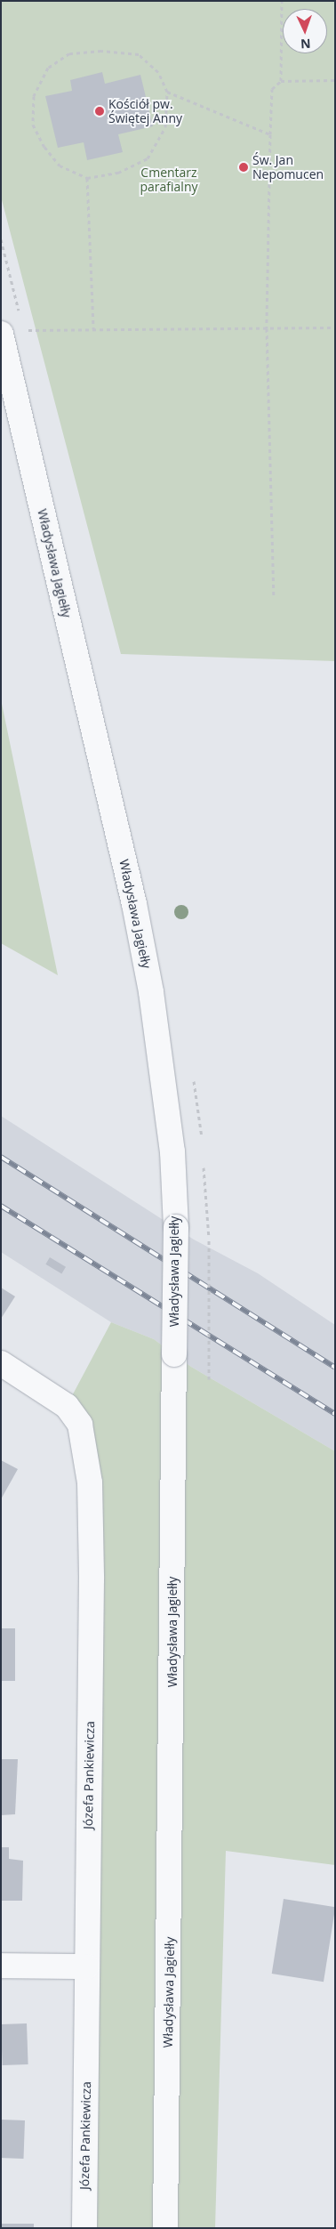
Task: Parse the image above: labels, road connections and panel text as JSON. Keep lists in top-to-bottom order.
{
  "streets": {
    "street": ["Władysława Jagiełły", "Józefa Pankiewicza"]
  },
  "parks": ["Cmentarz parafialny"],
  "places": ["Kościół pw. Świętej Anny", "Św. Jan Nepomucen"],
  "north": "bottom"
}
